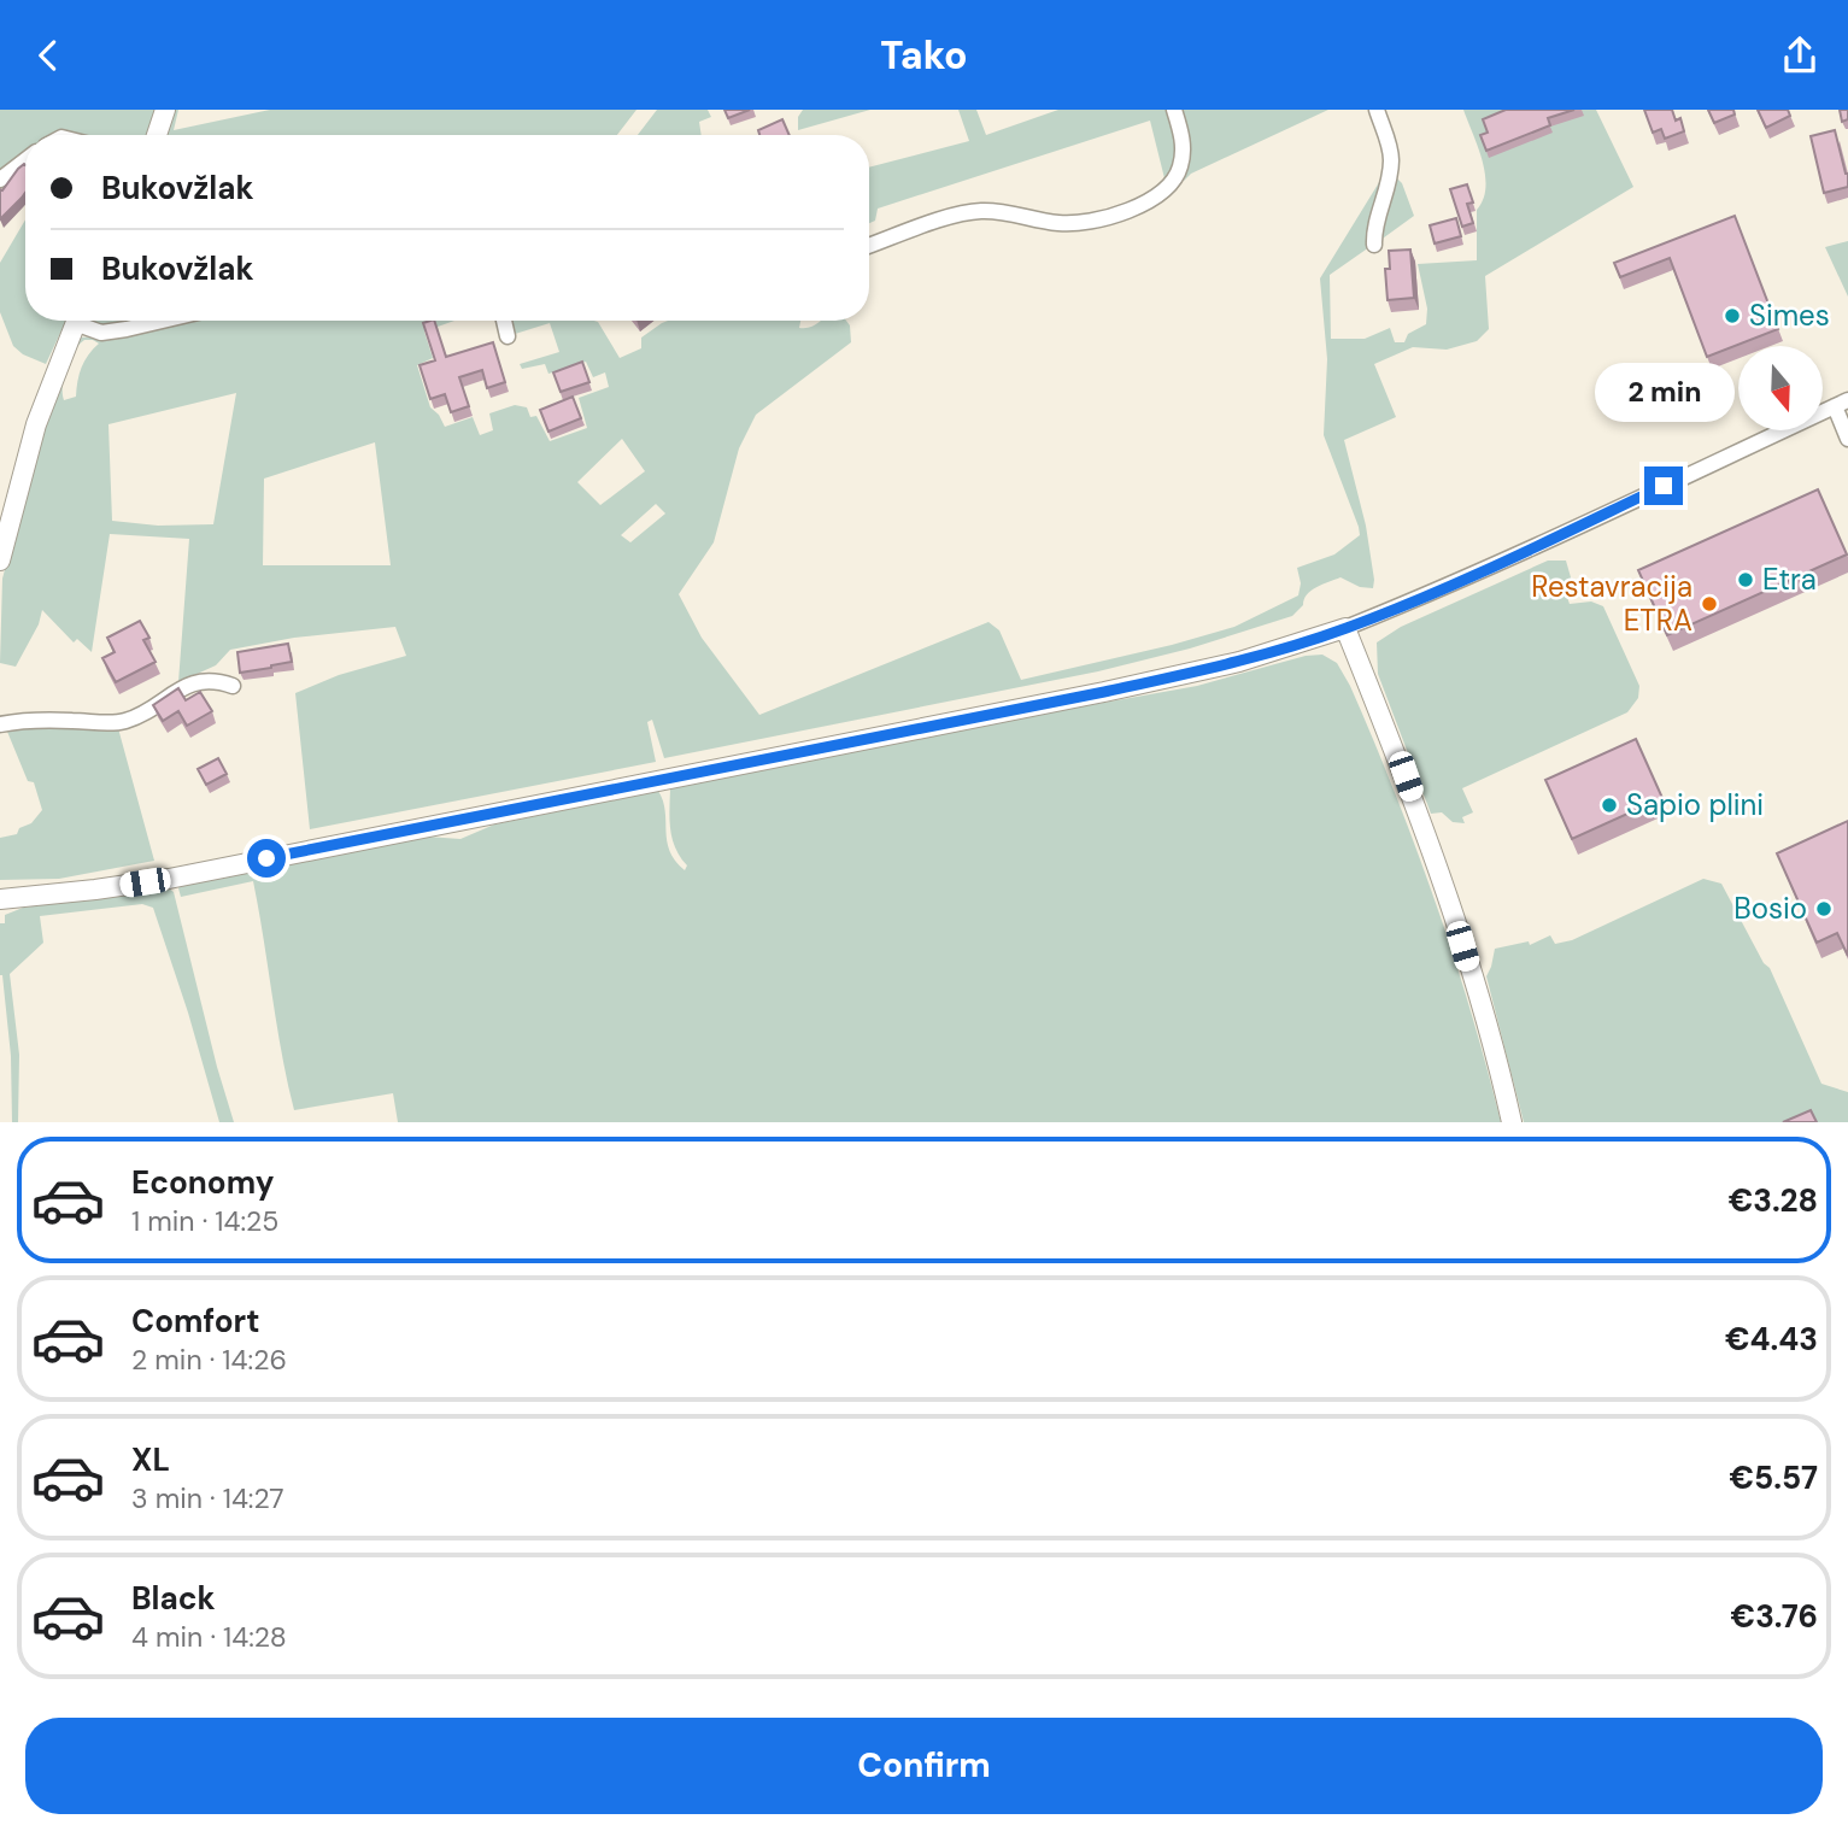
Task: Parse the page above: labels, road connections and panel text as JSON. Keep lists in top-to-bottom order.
{
  "places": [
    "Simes",
    "Etra",
    "Restavracija ETRA",
    "Sapio plini",
    "Bosio"
  ],
  "north": "bottom",
  "page": {
    "header": "Tako",
    "banner": ["Bukovžlak", "Bukovžlak"],
    "bubble": "2 min",
    "list": [
      {
        "name": "Economy",
        "note": "1 min · 14:25",
        "value": "€3.28"
      },
      {
        "name": "Comfort",
        "note": "2 min · 14:26",
        "value": "€4.43"
      },
      {
        "name": "XL",
        "note": "3 min · 14:27",
        "value": "€5.57"
      },
      {
        "name": "Black",
        "note": "4 min · 14:28",
        "value": "€3.76"
      }
    ],
    "buttons": "Confirm"
  }
}
